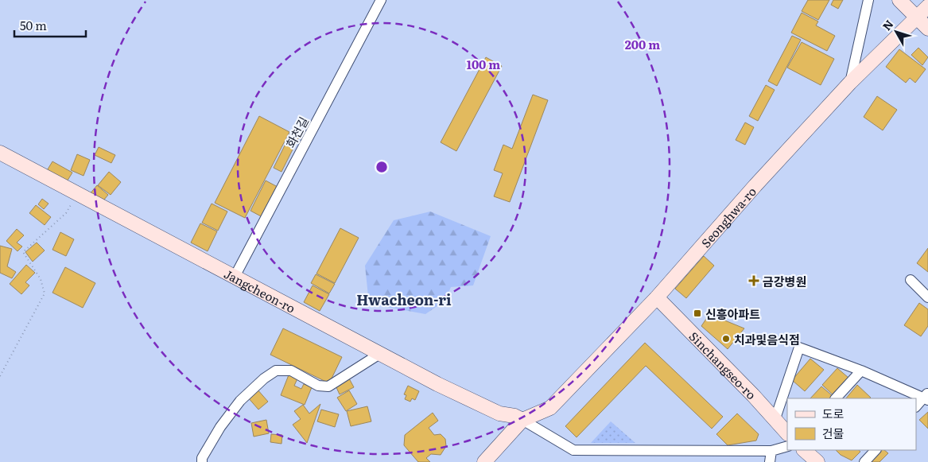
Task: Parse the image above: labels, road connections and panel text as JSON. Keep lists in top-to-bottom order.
{
  "streets": {
    "main road": ["Seonghwa-ro", "Jangcheon-ro", "Sinchangseo-ro"],
    "street": ["화천길"]
  },
  "crossings": [
    ["화천길", "Jangcheon-ro"],
    ["Seonghwa-ro", "Jangcheon-ro"],
    ["Seonghwa-ro", "Sinchangseo-ro"]
  ],
  "districts": ["Hwacheon-ri"],
  "places": {
    "health": ["금강병원"],
    "transit": ["신흥아파트"],
    "other": ["치과및음식점"]
  },
  "legend": ["도로", "건물"],
  "scale_bar": "50 m",
  "north": "top left",
  "rings": ["200 m", "100 m"]
}
